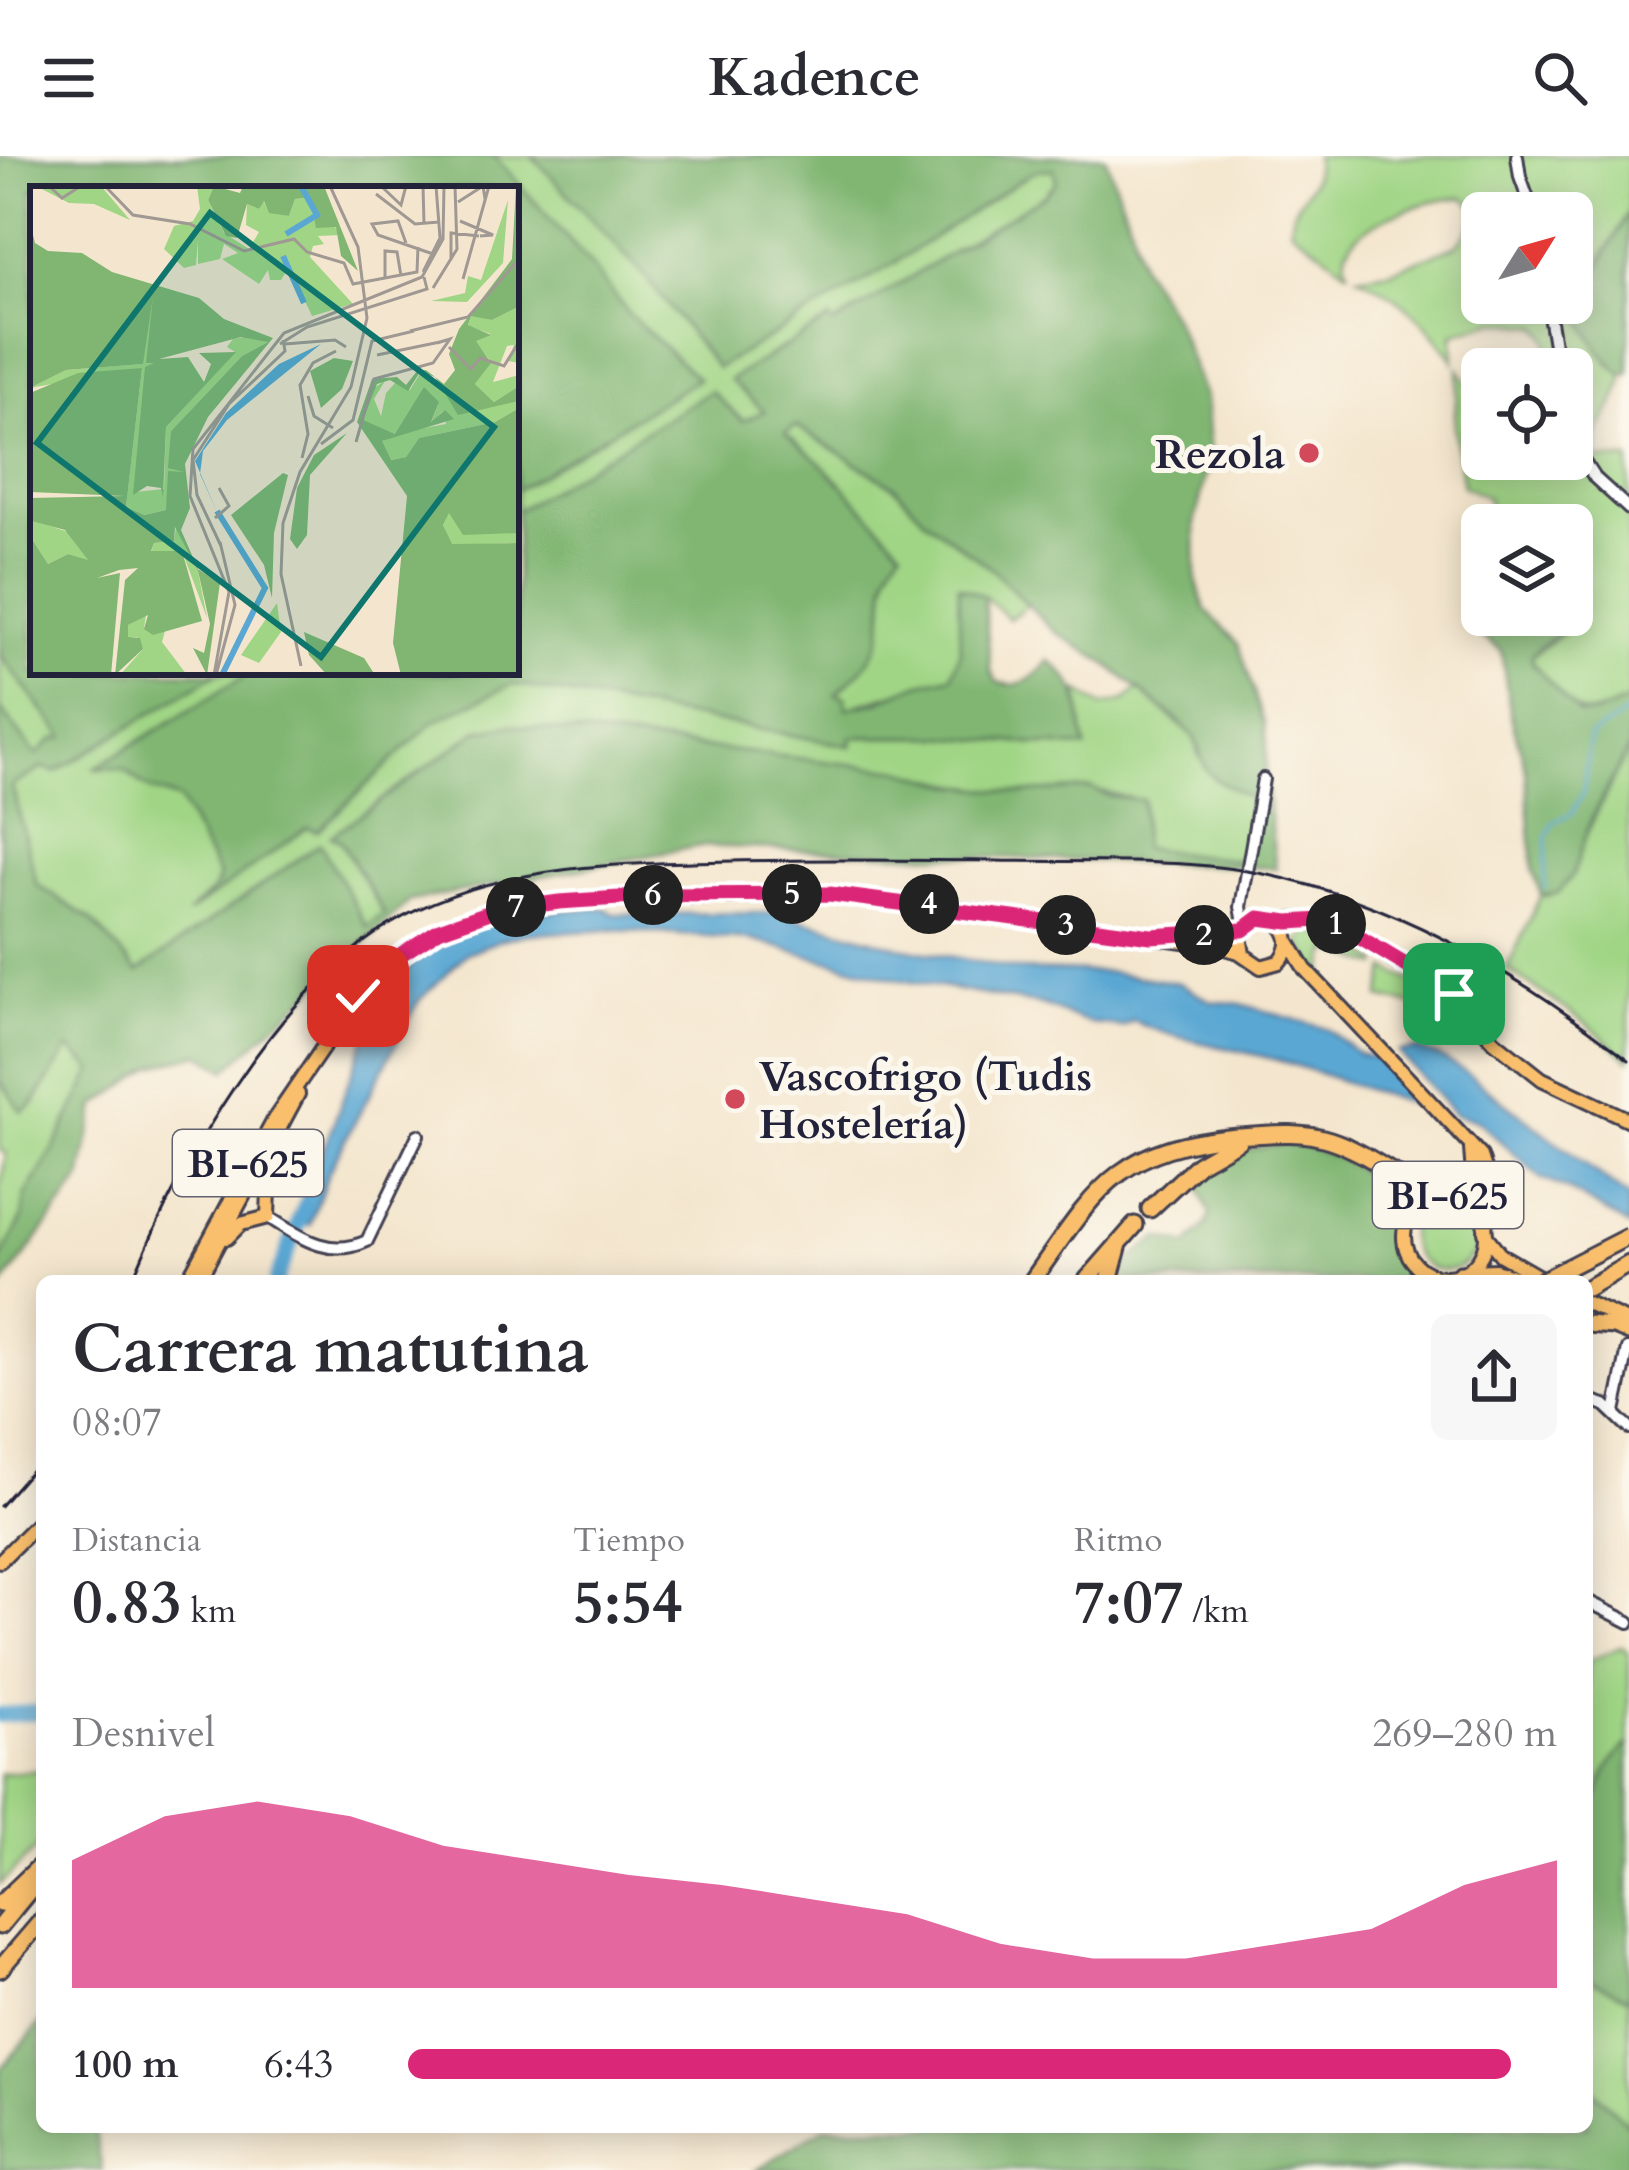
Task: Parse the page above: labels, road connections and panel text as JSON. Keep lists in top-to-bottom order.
{
  "streets": {
    "main road": ["BI-625"]
  },
  "places": ["Rezola", "Vascofrigo (Tudis Hostelería)"],
  "north": "top right",
  "page": {
    "header": "Kadence",
    "pins": [
      "5",
      "6",
      "4",
      "7",
      "1",
      "3",
      "2"
    ],
    "heading": ["Carrera matutina", "08:07"],
    "stats": [
      ["Distancia", "0.83 km"],
      ["Tiempo", "5:54"],
      ["Ritmo", "7:07 /km"]
    ],
    "chart": ["Desnivel", "269–280 m"],
    "list": [
      {
        "name": "100 m",
        "note": "6:43"
      }
    ]
  }
}
